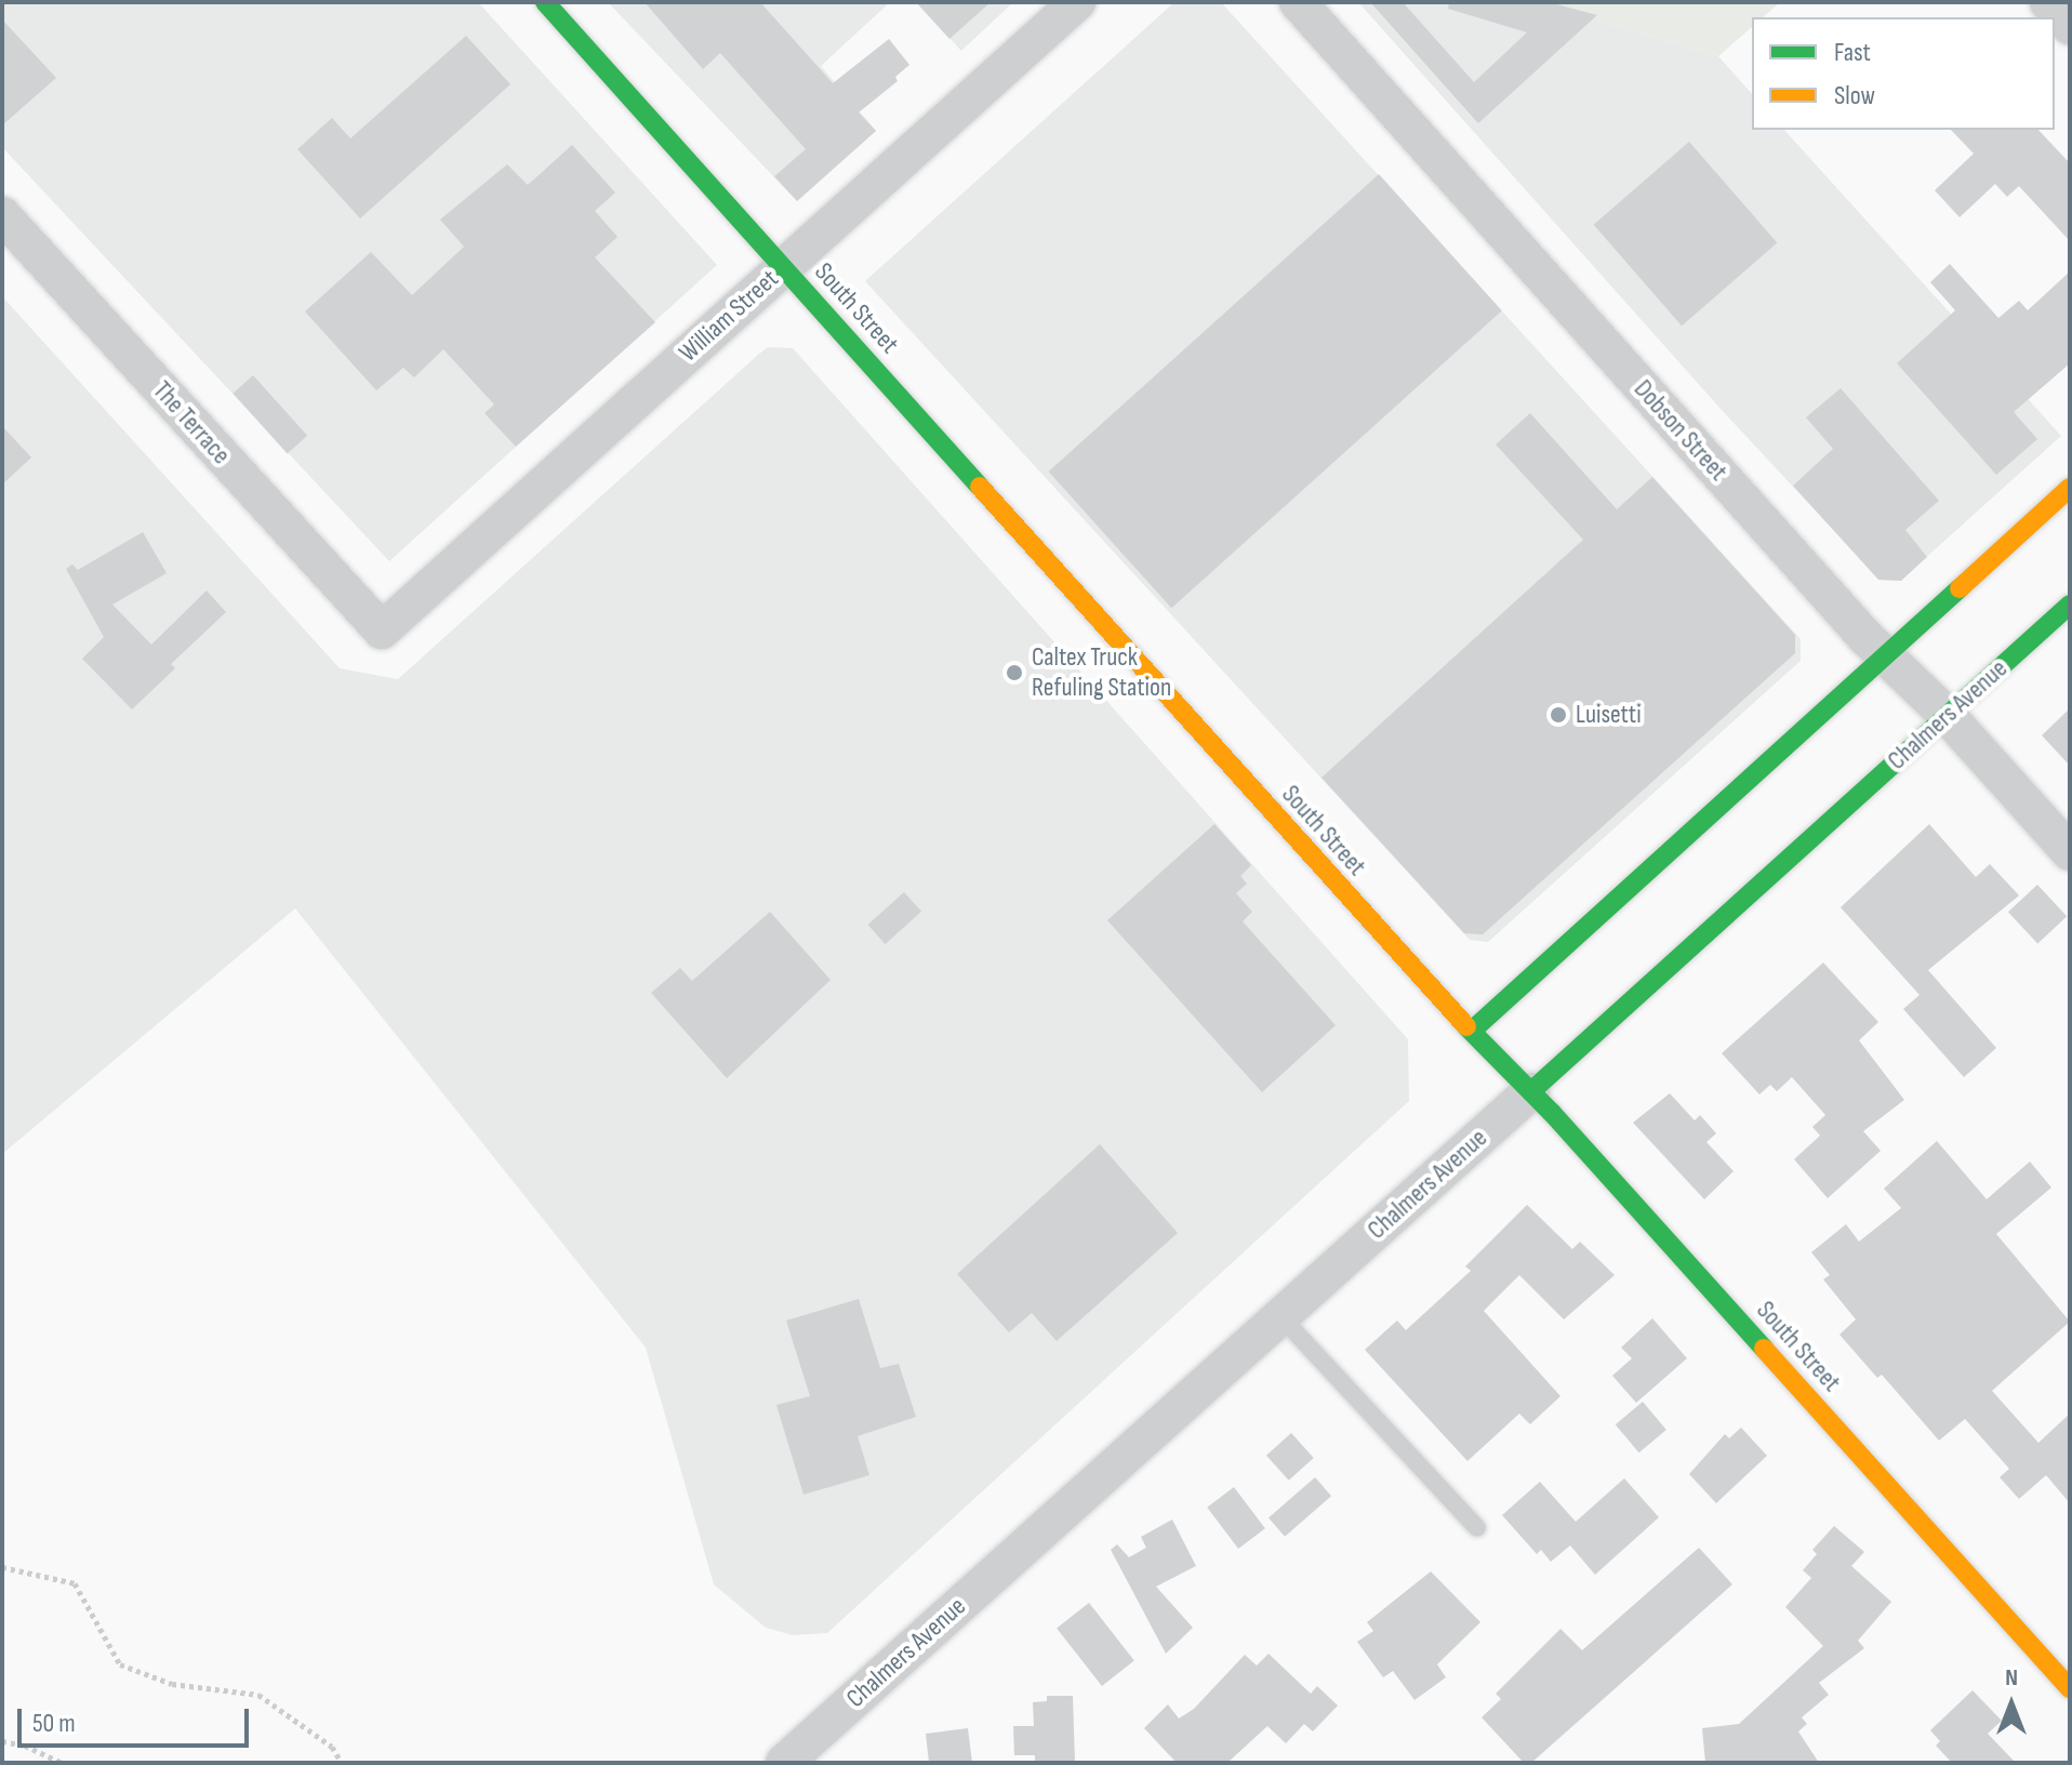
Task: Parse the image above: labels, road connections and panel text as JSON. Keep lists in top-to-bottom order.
{
  "streets": {
    "street": [
      "South Street",
      "William Street",
      "The Terrace",
      "Dobson Street",
      "Chalmers Avenue"
    ]
  },
  "crossings": [
    ["South Street", "William Street"],
    ["South Street", "Chalmers Avenue"],
    ["William Street", "The Terrace"],
    ["Dobson Street", "Chalmers Avenue"]
  ],
  "places": ["Caltex Truck Refuling Station", "Luisetti"],
  "legend": ["Fast", "Slow"],
  "scale_bar": "50 m",
  "north": "top"
}
